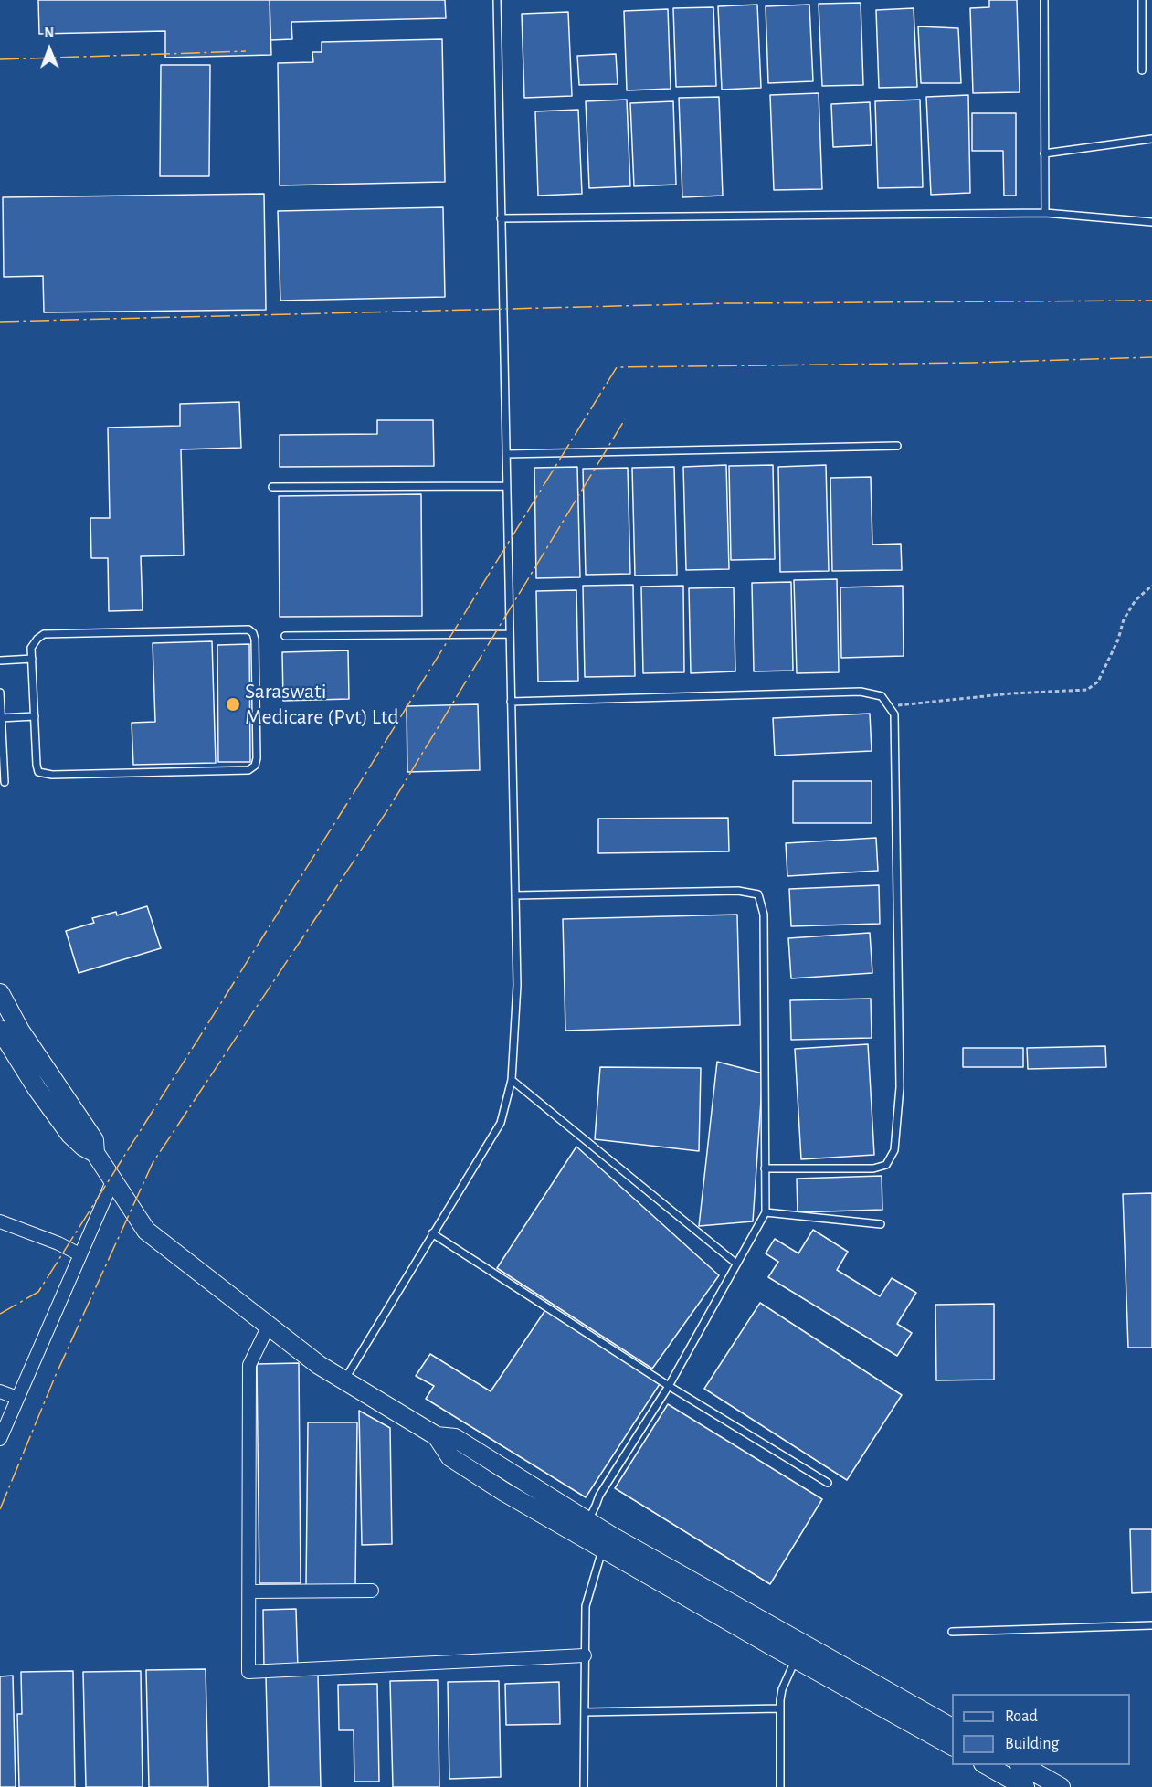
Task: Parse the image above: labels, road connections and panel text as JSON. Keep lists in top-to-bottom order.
{
  "places": ["Saraswati Medicare (Pvt) Ltd"],
  "legend": ["Road", "Building"],
  "north": "top"
}
